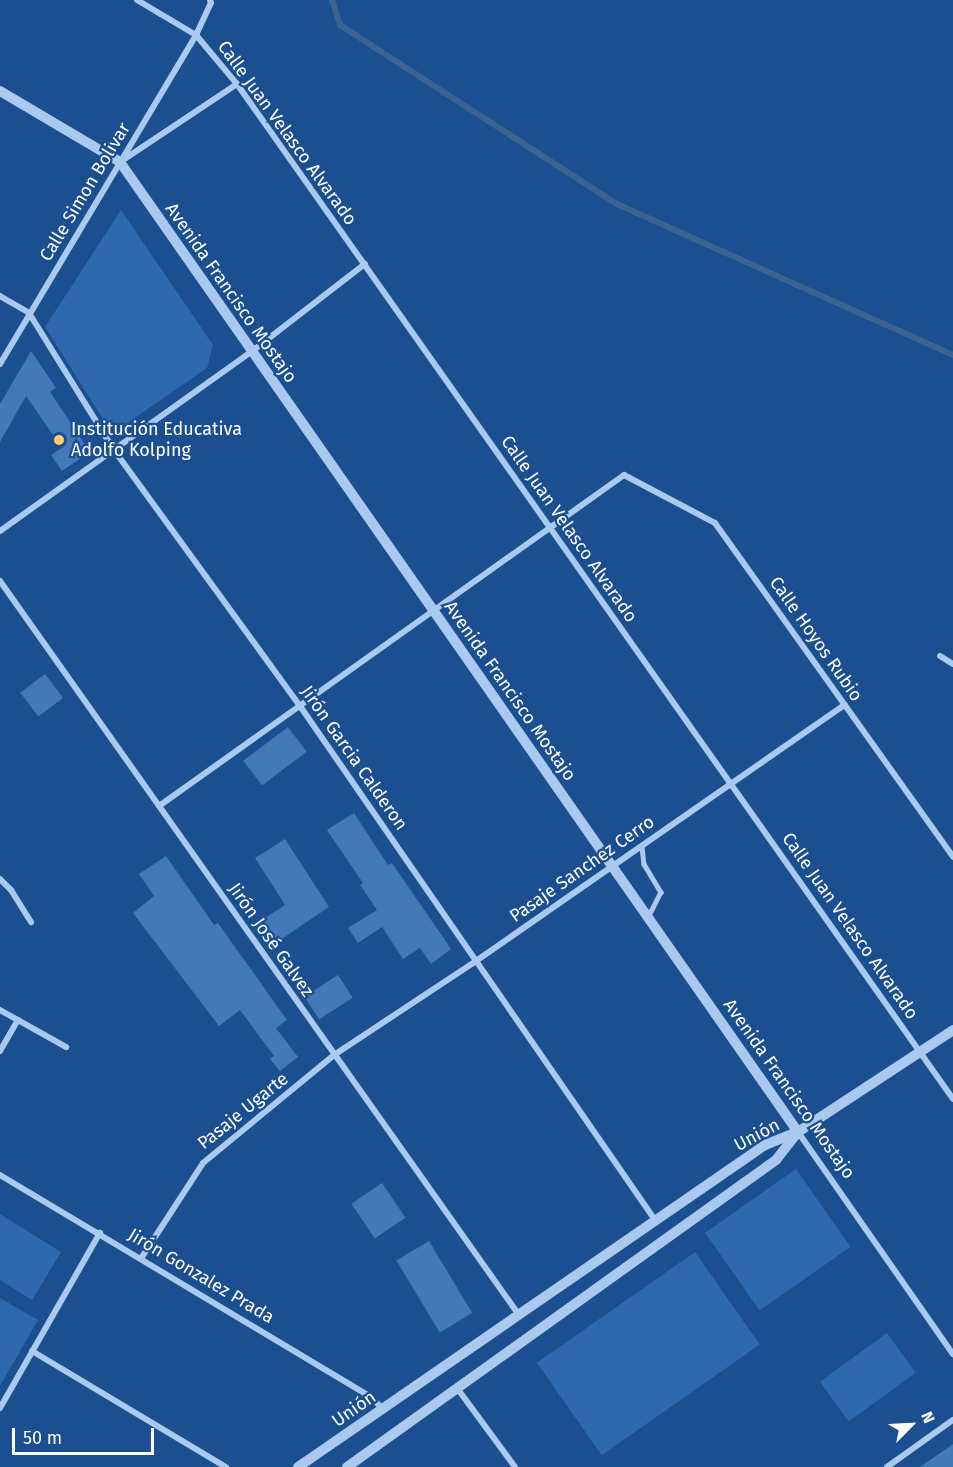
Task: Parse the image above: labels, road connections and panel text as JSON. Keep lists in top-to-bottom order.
{
  "streets": {
    "street": [
      "Calle Juan Velasco Alvarado",
      "Calle Simon Bolivar",
      "Avenida Francisco Mostajo",
      "Calle Hoyos Rubio",
      "Jirón Garcia Calderon",
      "Pasaje Sanchez Cerro",
      "Jirón José Galvez",
      "Pasaje Ugarte",
      "Unión",
      "Jirón Gonzalez Prada"
    ]
  },
  "crossings": [
    ["Calle Juan Velasco Alvarado", "Calle Simon Bolivar"],
    ["Calle Juan Velasco Alvarado", "Calle Hoyos Rubio"],
    ["Calle Juan Velasco Alvarado", "Pasaje Sanchez Cerro"],
    ["Calle Simon Bolivar", "Avenida Francisco Mostajo"],
    ["Calle Simon Bolivar", "Jirón Garcia Calderon"],
    ["Avenida Francisco Mostajo", "Pasaje Sanchez Cerro"],
    ["Avenida Francisco Mostajo", "Unión"],
    ["Calle Hoyos Rubio", "Pasaje Sanchez Cerro"],
    ["Jirón Garcia Calderon", "Pasaje Sanchez Cerro"],
    ["Jirón Garcia Calderon", "Unión"],
    ["Pasaje Sanchez Cerro", "Jirón José Galvez"],
    ["Pasaje Sanchez Cerro", "Pasaje Ugarte"],
    ["Jirón José Galvez", "Pasaje Ugarte"],
    ["Jirón José Galvez", "Unión"],
    ["Pasaje Ugarte", "Jirón Gonzalez Prada"],
    ["Unión", "Jirón Gonzalez Prada"]
  ],
  "places": ["Institución Educativa Adolfo Kolping"],
  "scale_bar": "50 m",
  "north": "top right"
}
